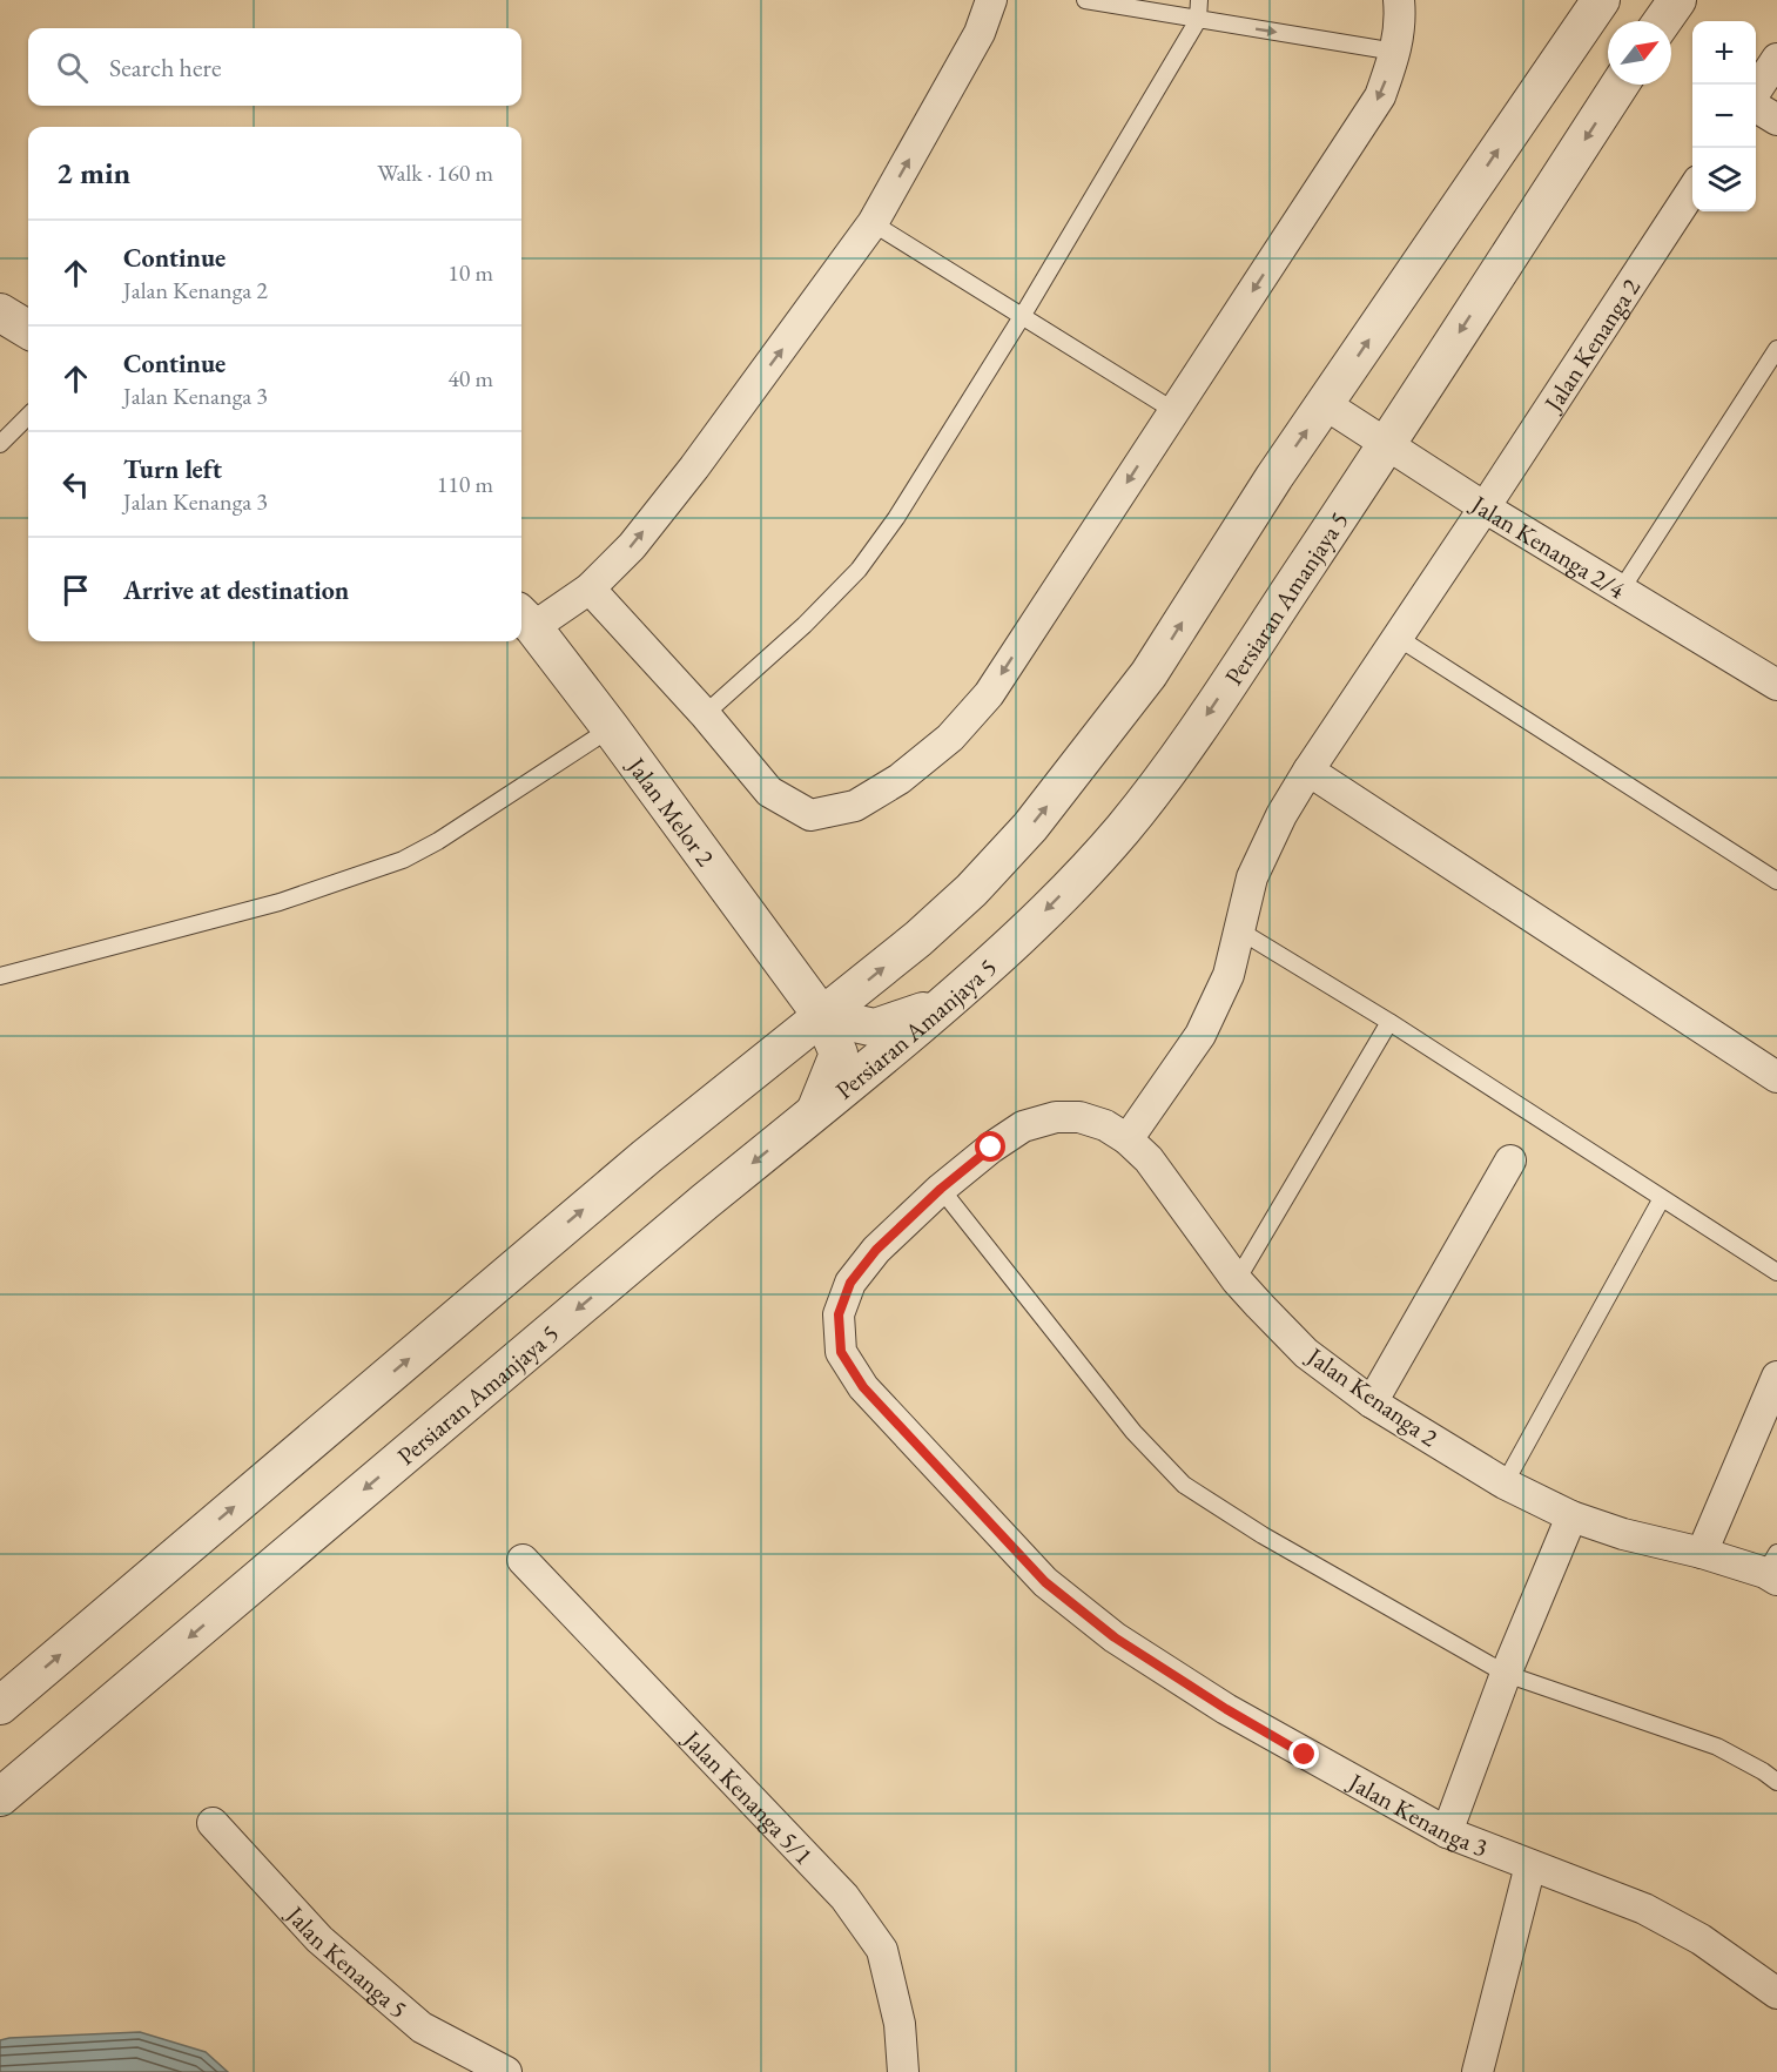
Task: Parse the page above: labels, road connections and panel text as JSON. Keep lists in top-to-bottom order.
{
  "streets": {
    "street": [
      "Jalan Kenanga 2",
      "Jalan Kenanga 2/4",
      "Persiaran Amanjaya 5",
      "Jalan Melor 2",
      "Jalan Kenanga 5/1",
      "Jalan Kenanga 3",
      "Jalan Kenanga 5"
    ]
  },
  "crossings": [
    ["Jalan Kenanga 2", "Jalan Kenanga 2/4"],
    ["Jalan Kenanga 2", "Jalan Kenanga 3"],
    ["Jalan Kenanga 2/4", "Persiaran Amanjaya 5"],
    ["Persiaran Amanjaya 5", "Jalan Melor 2"]
  ],
  "north": "top right",
  "page": {
    "map_buttons": ["+", "−"],
    "search": "Search here",
    "heading": ["2 min", "Walk · 160 m"],
    "list": [
      ["Continue", "Jalan Kenanga 2", "10 m"],
      ["Continue", "Jalan Kenanga 3", "40 m"],
      ["Turn left", "Jalan Kenanga 3", "110 m"],
      "Arrive at destination"
    ]
  }
}
